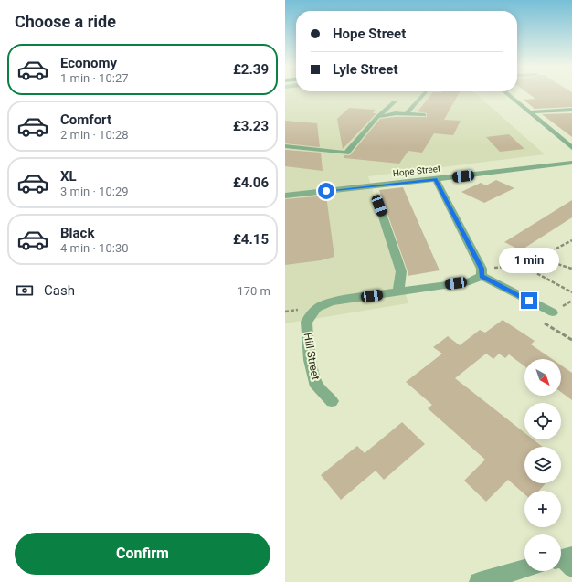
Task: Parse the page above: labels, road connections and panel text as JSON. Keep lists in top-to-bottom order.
{
  "streets": {
    "street": ["Hope Street", "Hill Street"]
  },
  "north": "bottom right",
  "page": {
    "heading": "Choose a ride",
    "banner": ["Hope Street", "Lyle Street"],
    "list": [
      {
        "name": "Economy",
        "note": "1 min · 10:27",
        "value": "£2.39"
      },
      {
        "name": "Comfort",
        "note": "2 min · 10:28",
        "value": "£3.23"
      },
      {
        "name": "XL",
        "note": "3 min · 10:29",
        "value": "£4.06"
      },
      {
        "name": "Black",
        "note": "4 min · 10:30",
        "value": "£4.15"
      }
    ],
    "bubble": "1 min",
    "pay": ["Cash", "170 m"],
    "map_buttons": ["+", "−"],
    "buttons": "Confirm"
  }
}
